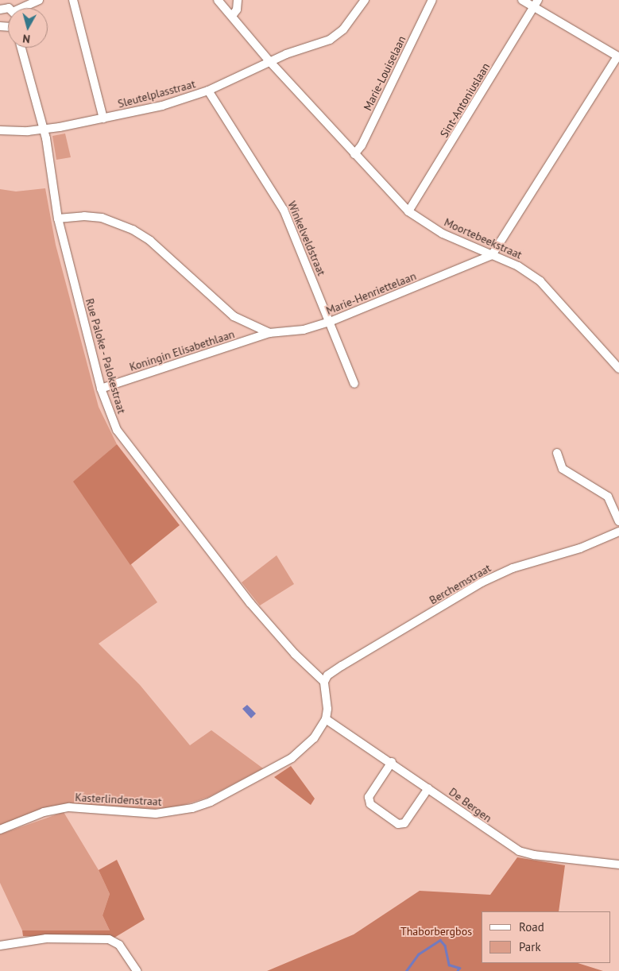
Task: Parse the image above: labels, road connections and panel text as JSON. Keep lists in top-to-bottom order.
{
  "streets": {
    "street": [
      "Marie-Louiselaan",
      "Sleutelplasstraat",
      "Sint-Antoniuslaan",
      "Winkelveldstraat",
      "Moortebeekstraat",
      "Marie-Henriettelaan",
      "Koningin Elisabethlaan",
      "Rue Paloke - Palokestraat",
      "Berchemstraat",
      "Kasterlindenstraat",
      "De Bergen"
    ]
  },
  "crossings": [
    ["Marie-Louiselaan", "Moortebeekstraat"],
    ["Sleutelplasstraat", "Winkelveldstraat"],
    ["Sleutelplasstraat", "Moortebeekstraat"],
    ["Sleutelplasstraat", "Rue Paloke - Palokestraat"],
    ["Sint-Antoniuslaan", "Moortebeekstraat"],
    ["Winkelveldstraat", "Marie-Henriettelaan"],
    ["Moortebeekstraat", "Marie-Henriettelaan"],
    ["Marie-Henriettelaan", "Koningin Elisabethlaan"],
    ["Koningin Elisabethlaan", "Rue Paloke - Palokestraat"],
    ["Rue Paloke - Palokestraat", "Berchemstraat"],
    ["Kasterlindenstraat", "De Bergen"]
  ],
  "parks": ["Thaborbergbos"],
  "legend": ["Road", "Park"],
  "north": "bottom"
}
